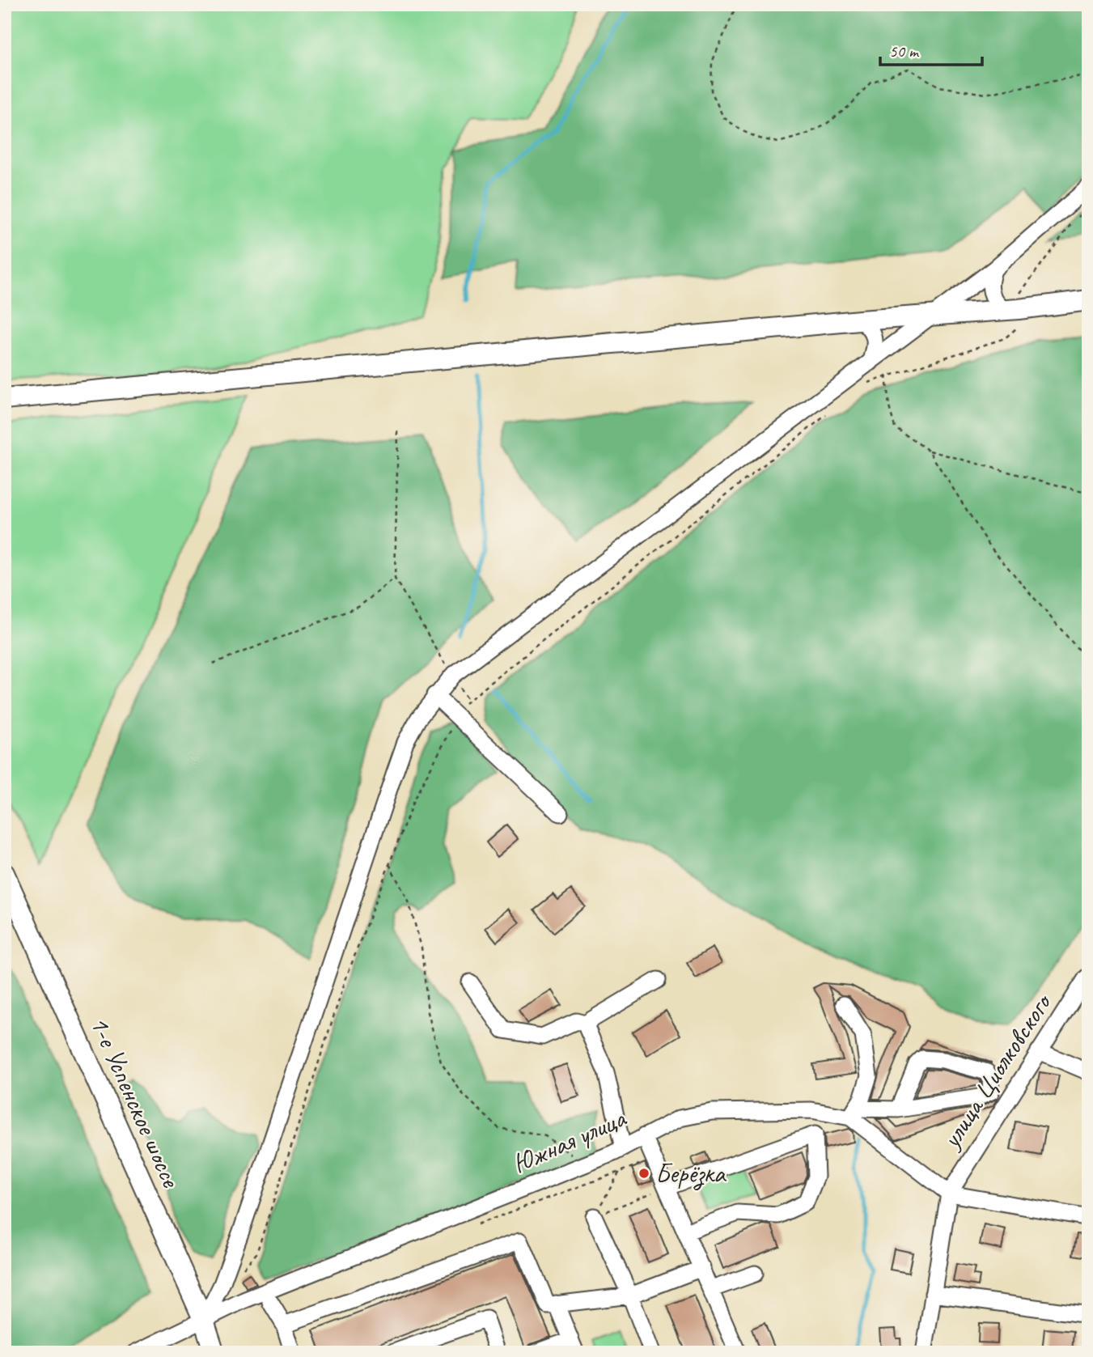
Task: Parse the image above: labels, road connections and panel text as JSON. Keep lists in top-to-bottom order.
{
  "streets": {
    "main road": ["1-е Успенское шоссе"],
    "street": ["улица Циолковского", "Южная улица"]
  },
  "crossings": [
    ["улица Циолковского", "Южная улица"],
    ["1-е Успенское шоссе", "Южная улица"]
  ],
  "places": ["Берёзка"],
  "scale_bar": "50 m"
}
